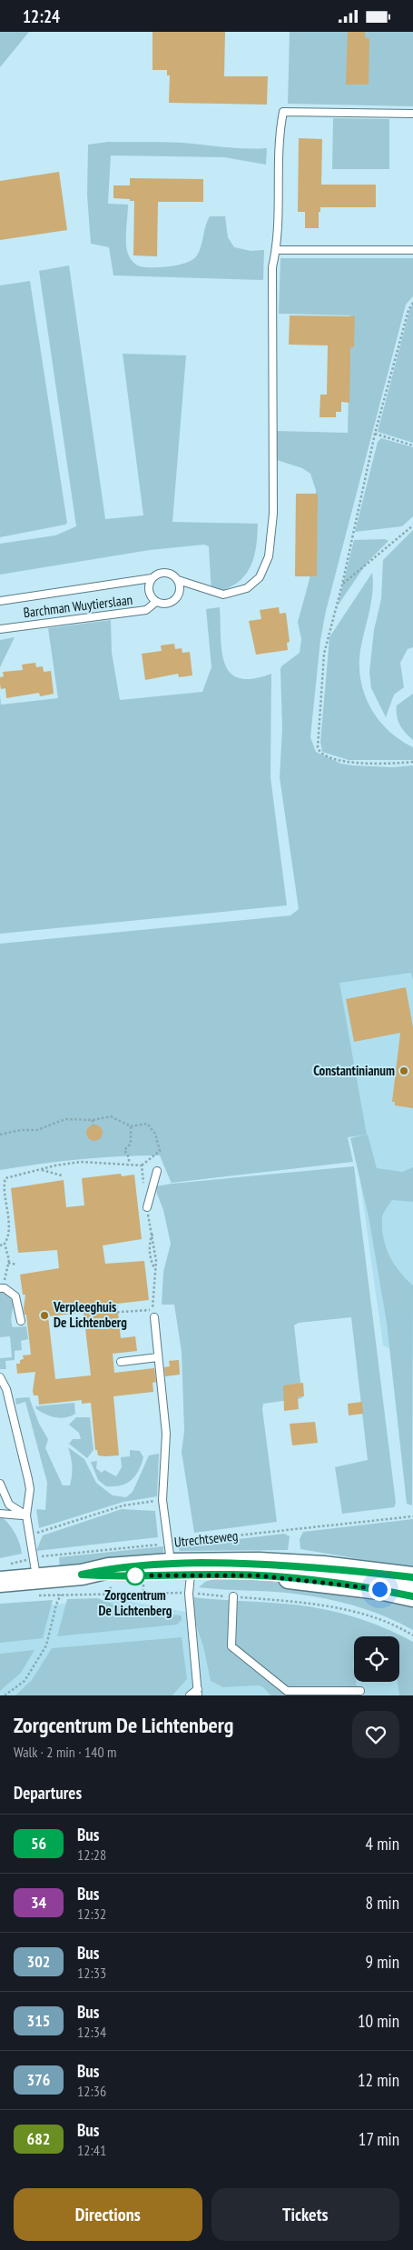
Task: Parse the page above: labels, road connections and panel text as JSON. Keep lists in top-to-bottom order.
{
  "streets": {
    "main road": ["Utrechtseweg"],
    "lane": ["Barchman Wuytierslaan"]
  },
  "places": ["Constantinianum", "Verpleeghuis De Lichtenberg", "Zorgcentrum De Lichtenberg"],
  "lines": ["bus line 56"],
  "page": {
    "status": "12:24",
    "heading": [
      ["Zorgcentrum De Lichtenberg", "Walk · 2 min · 140 m"],
      "Departures"
    ],
    "list": [
      {
        "mark": "56",
        "name": "Bus",
        "note": "12:28",
        "value": "4 min"
      },
      {
        "mark": "34",
        "name": "Bus",
        "note": "12:32",
        "value": "8 min"
      },
      {
        "mark": "302",
        "name": "Bus",
        "note": "12:33",
        "value": "9 min"
      },
      {
        "mark": "315",
        "name": "Bus",
        "note": "12:34",
        "value": "10 min"
      },
      {
        "mark": "376",
        "name": "Bus",
        "note": "12:36",
        "value": "12 min"
      },
      {
        "mark": "682",
        "name": "Bus",
        "note": "12:41",
        "value": "17 min"
      }
    ],
    "buttons": ["Directions", "Tickets"]
  }
}
